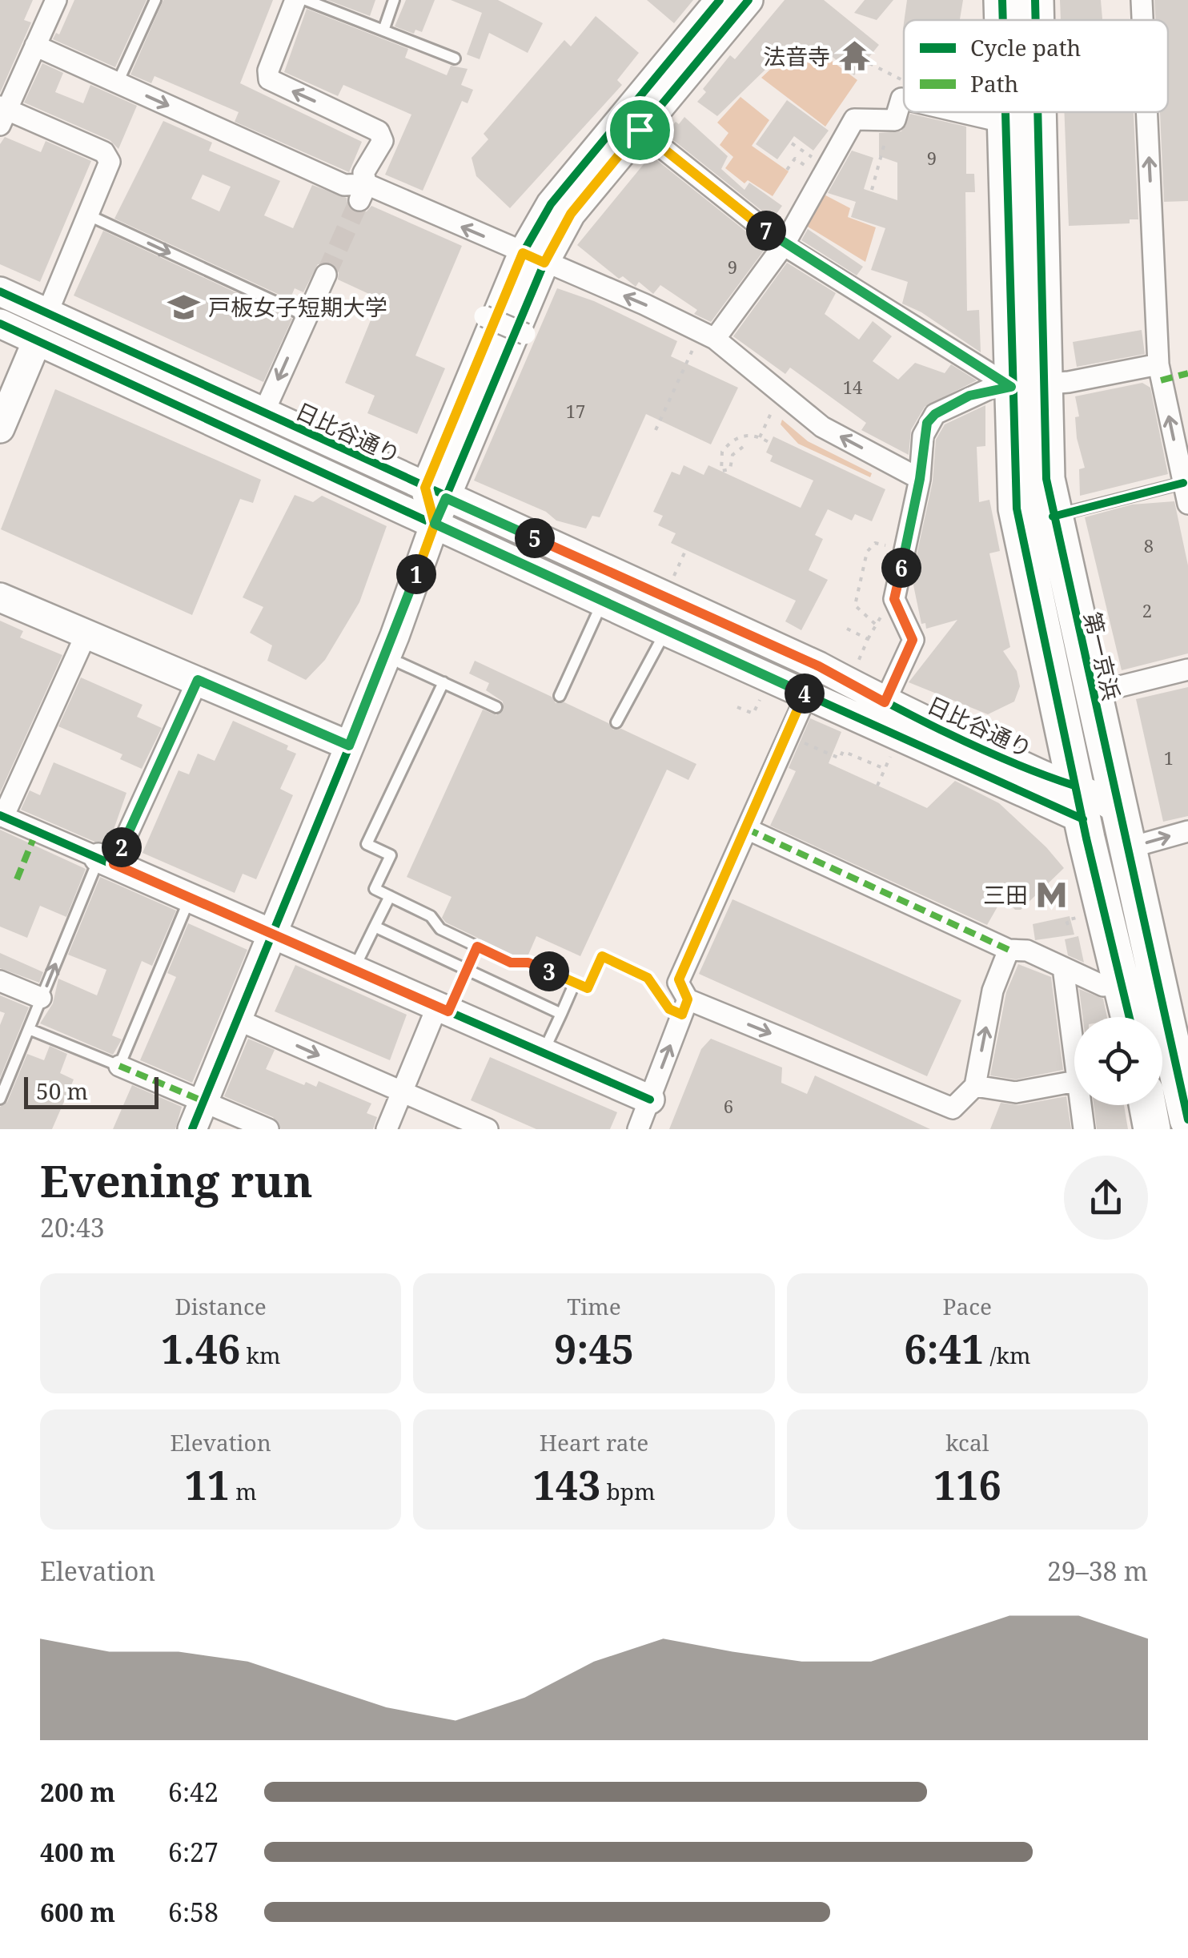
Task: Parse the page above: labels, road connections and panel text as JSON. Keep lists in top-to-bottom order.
{
  "streets": {
    "highway": ["第一京浜"],
    "street": ["日比谷通り"]
  },
  "crossings": [
    ["日比谷通り", "第一京浜"]
  ],
  "places": {
    "temple": ["法音寺"],
    "school or university": ["戸板女子短期大学"],
    "metro station": ["三田"]
  },
  "house_numbers": [
    "9",
    "9",
    "14",
    "17",
    "8",
    "2",
    "1",
    "6"
  ],
  "legend": ["Cycle path", "Path"],
  "scale_bar": "50 m",
  "page": {
    "pins": [
      "7",
      "5",
      "6",
      "1",
      "4",
      "2",
      "3"
    ],
    "scale": "50 m",
    "heading": ["Evening run", "20:43"],
    "stats": [
      ["Distance", "1.46 km"],
      ["Time", "9:45"],
      ["Pace", "6:41 /km"],
      ["Elevation", "11 m"],
      ["Heart rate", "143 bpm"],
      ["kcal", "116"]
    ],
    "chart": ["Elevation", "29–38 m"],
    "list": [
      {
        "name": "200 m",
        "note": "6:42"
      },
      {
        "name": "400 m",
        "note": "6:27"
      },
      {
        "name": "600 m",
        "note": "6:58"
      }
    ]
  }
}
